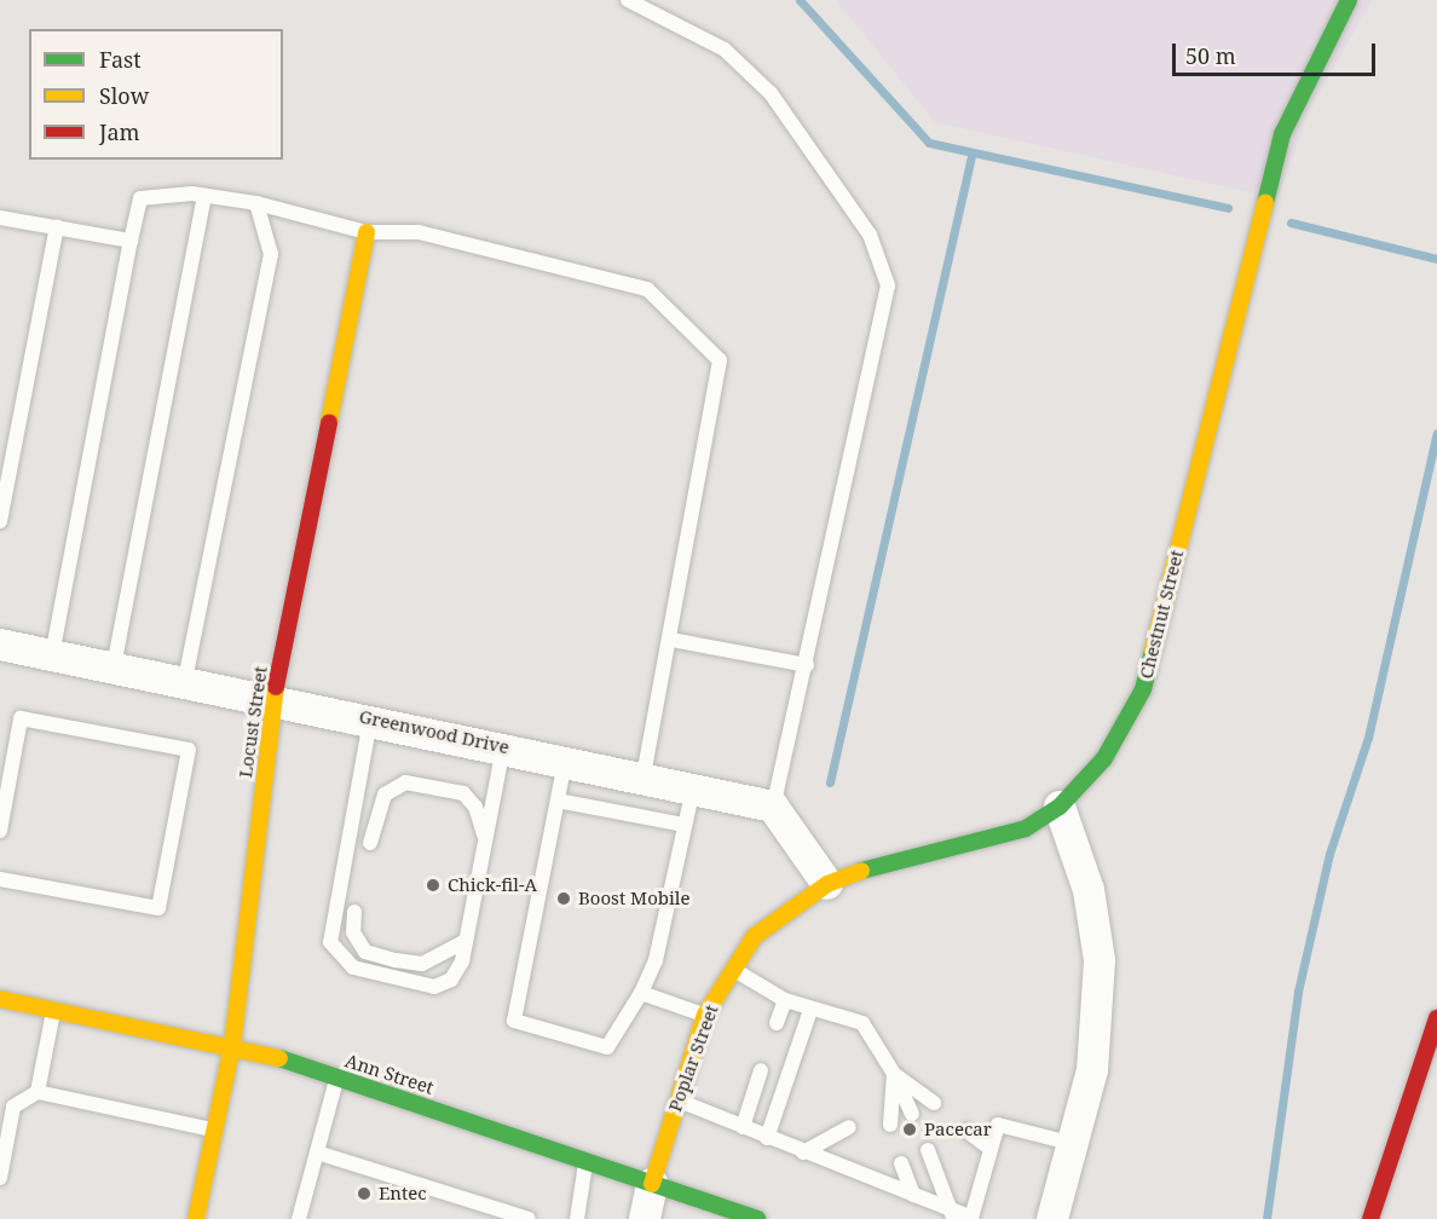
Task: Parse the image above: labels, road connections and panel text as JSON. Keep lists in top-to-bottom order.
{
  "streets": {
    "main road": [
      "Chestnut Street",
      "Locust Street",
      "Poplar Street",
      "Ann Street"
    ],
    "street": ["Greenwood Drive"]
  },
  "crossings": [
    ["Chestnut Street", "Poplar Street"],
    ["Locust Street", "Greenwood Drive"],
    ["Locust Street", "Ann Street"],
    ["Poplar Street", "Ann Street"]
  ],
  "places": [
    "Chick-fil-A",
    "Boost Mobile",
    "Pacecar",
    "Entec"
  ],
  "legend": ["Fast", "Slow", "Jam"],
  "scale_bar": "50 m"
}
